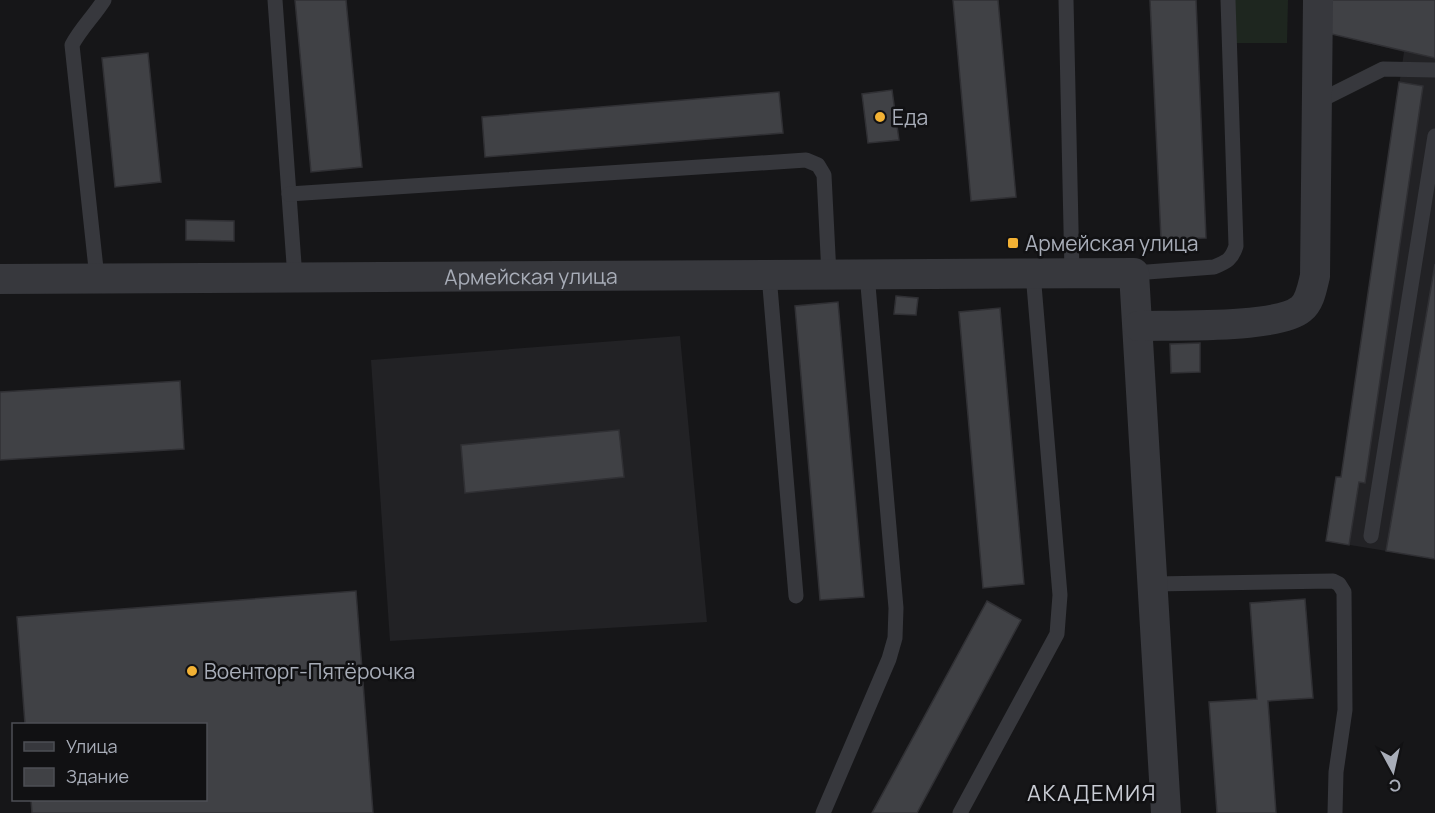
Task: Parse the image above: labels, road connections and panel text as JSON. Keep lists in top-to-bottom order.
{
  "streets": {
    "street": ["Армейская улица"]
  },
  "districts": ["АКАДЕМИЯ"],
  "places": {
    "other": ["Еда", "Военторг-Пятёрочка"],
    "transit": ["Армейская улица"]
  },
  "legend": ["Улица", "Здание"],
  "north": "bottom"
}
